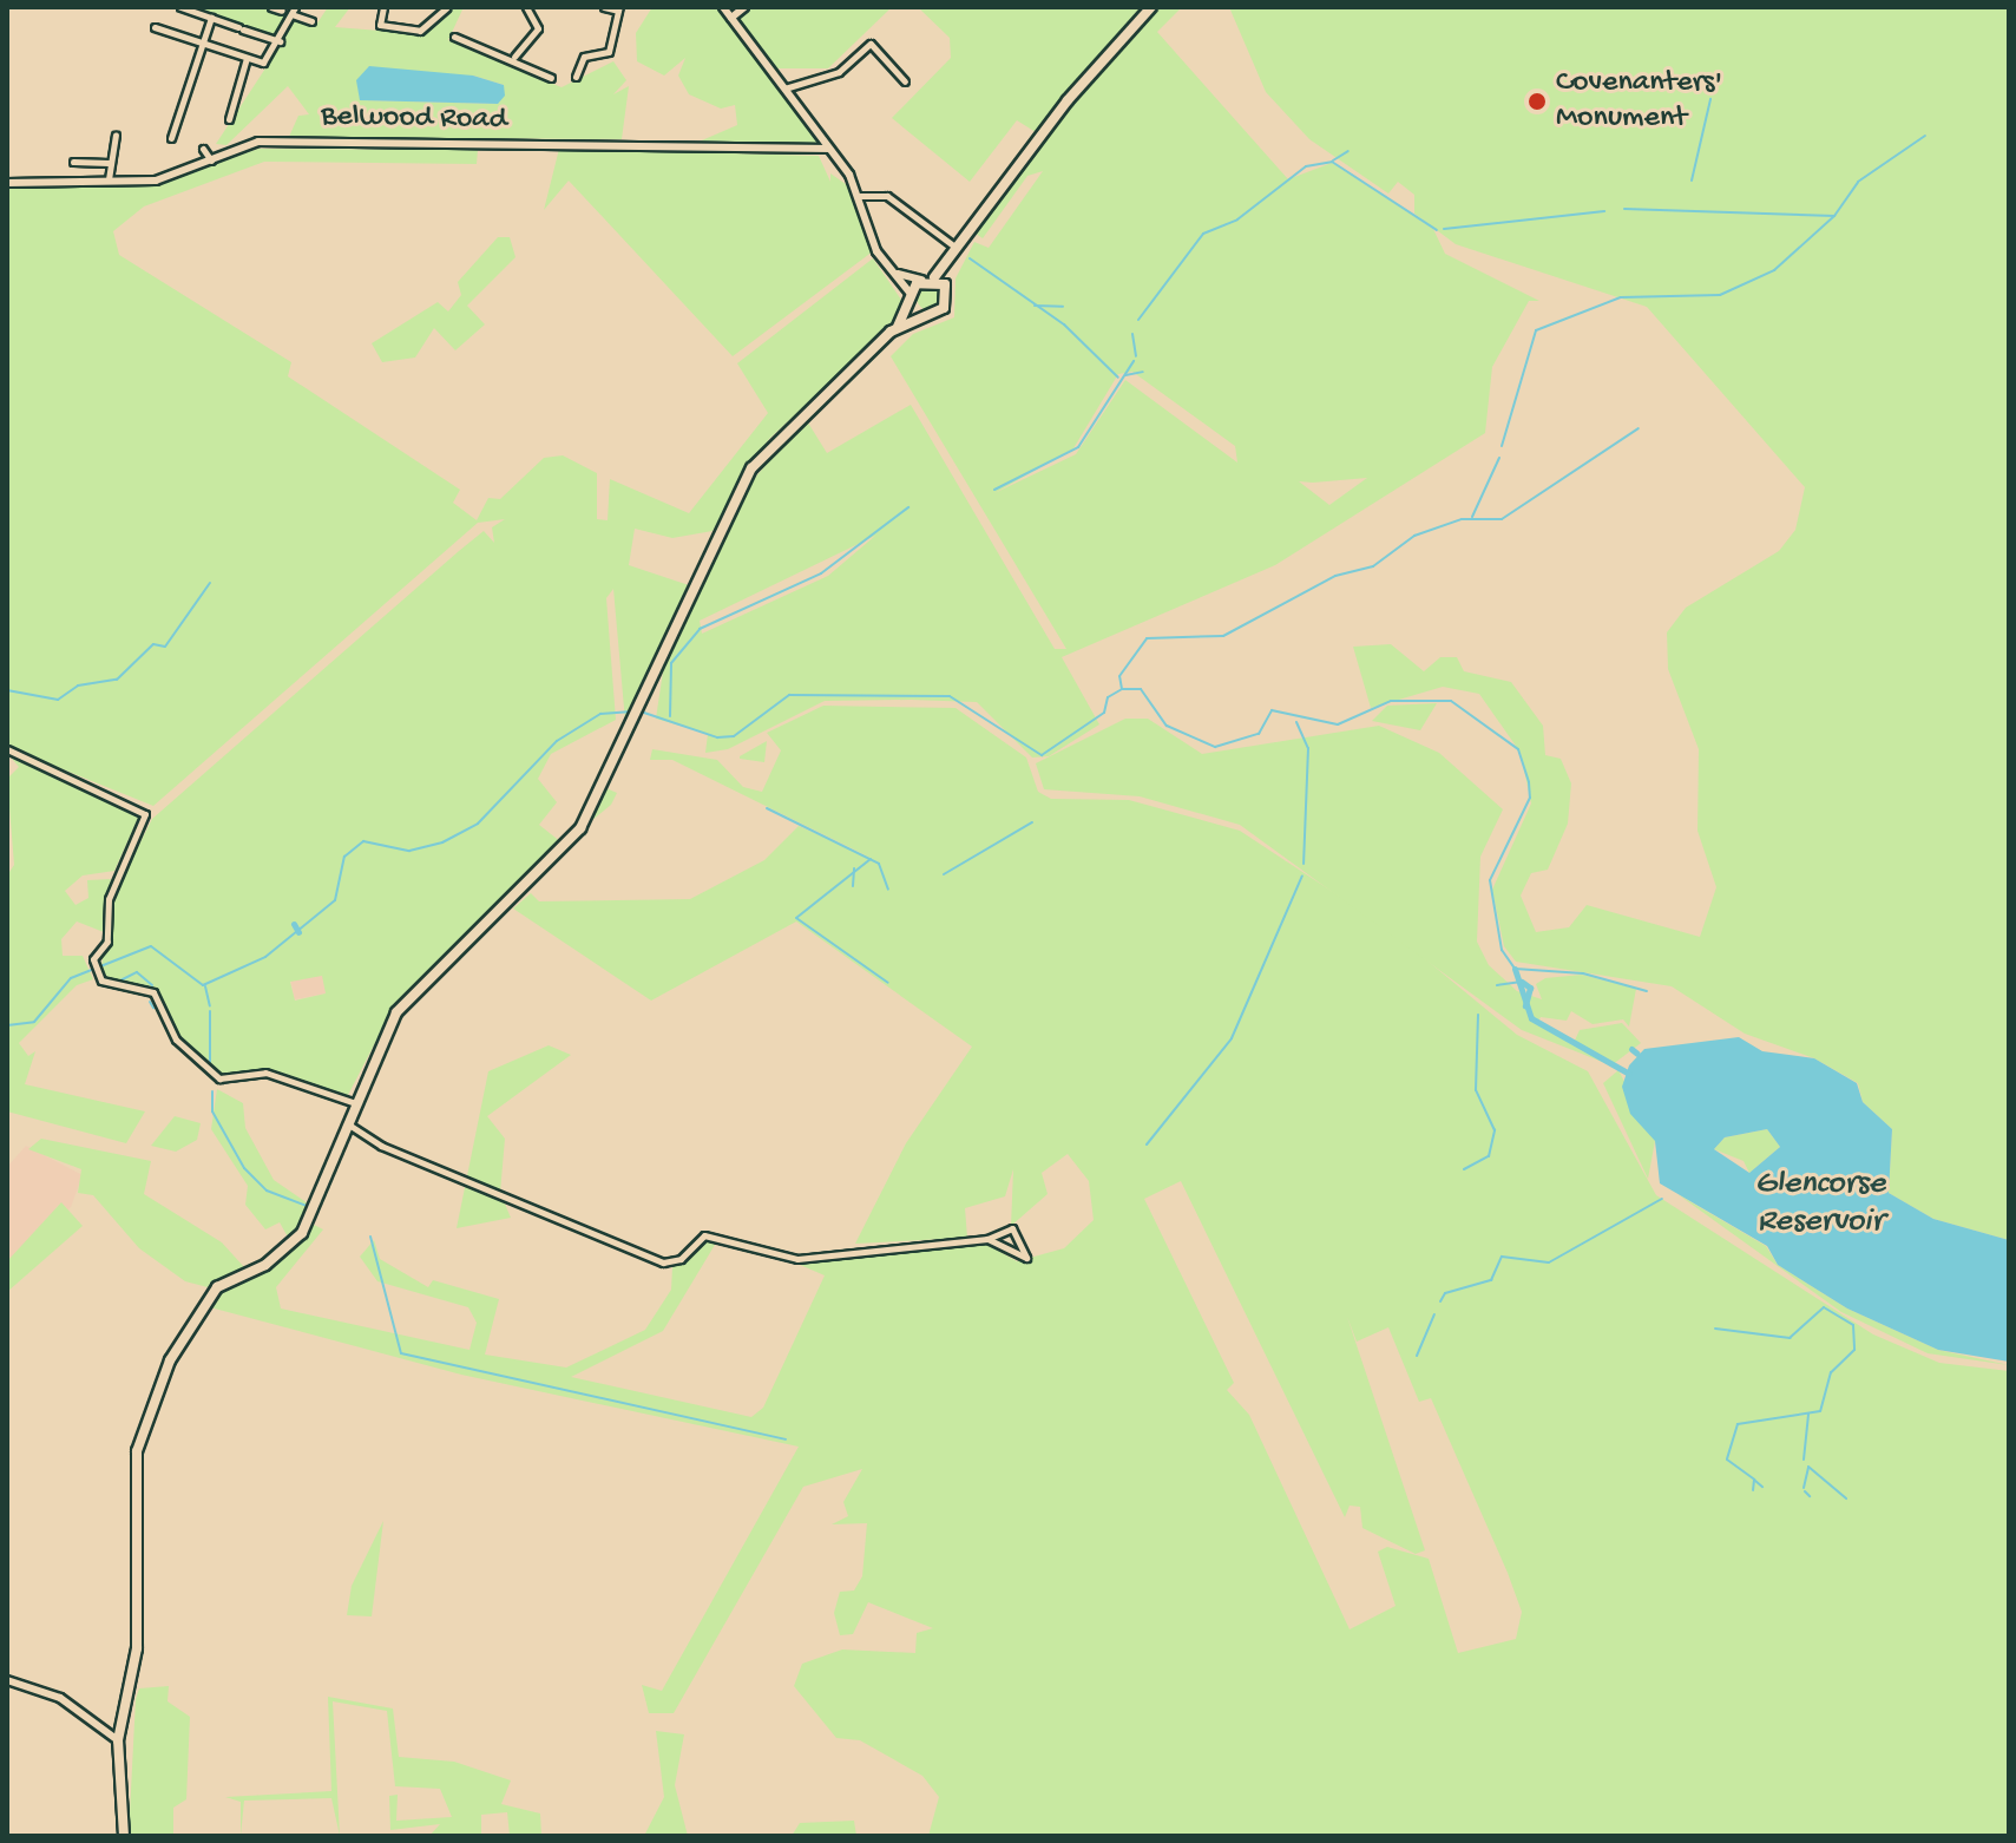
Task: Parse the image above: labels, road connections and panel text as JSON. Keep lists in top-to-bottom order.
{
  "streets": {
    "street": ["Belwood Road"]
  },
  "water": ["Glencorse Reservoir"],
  "places": ["Covenanters' Monument"]
}
